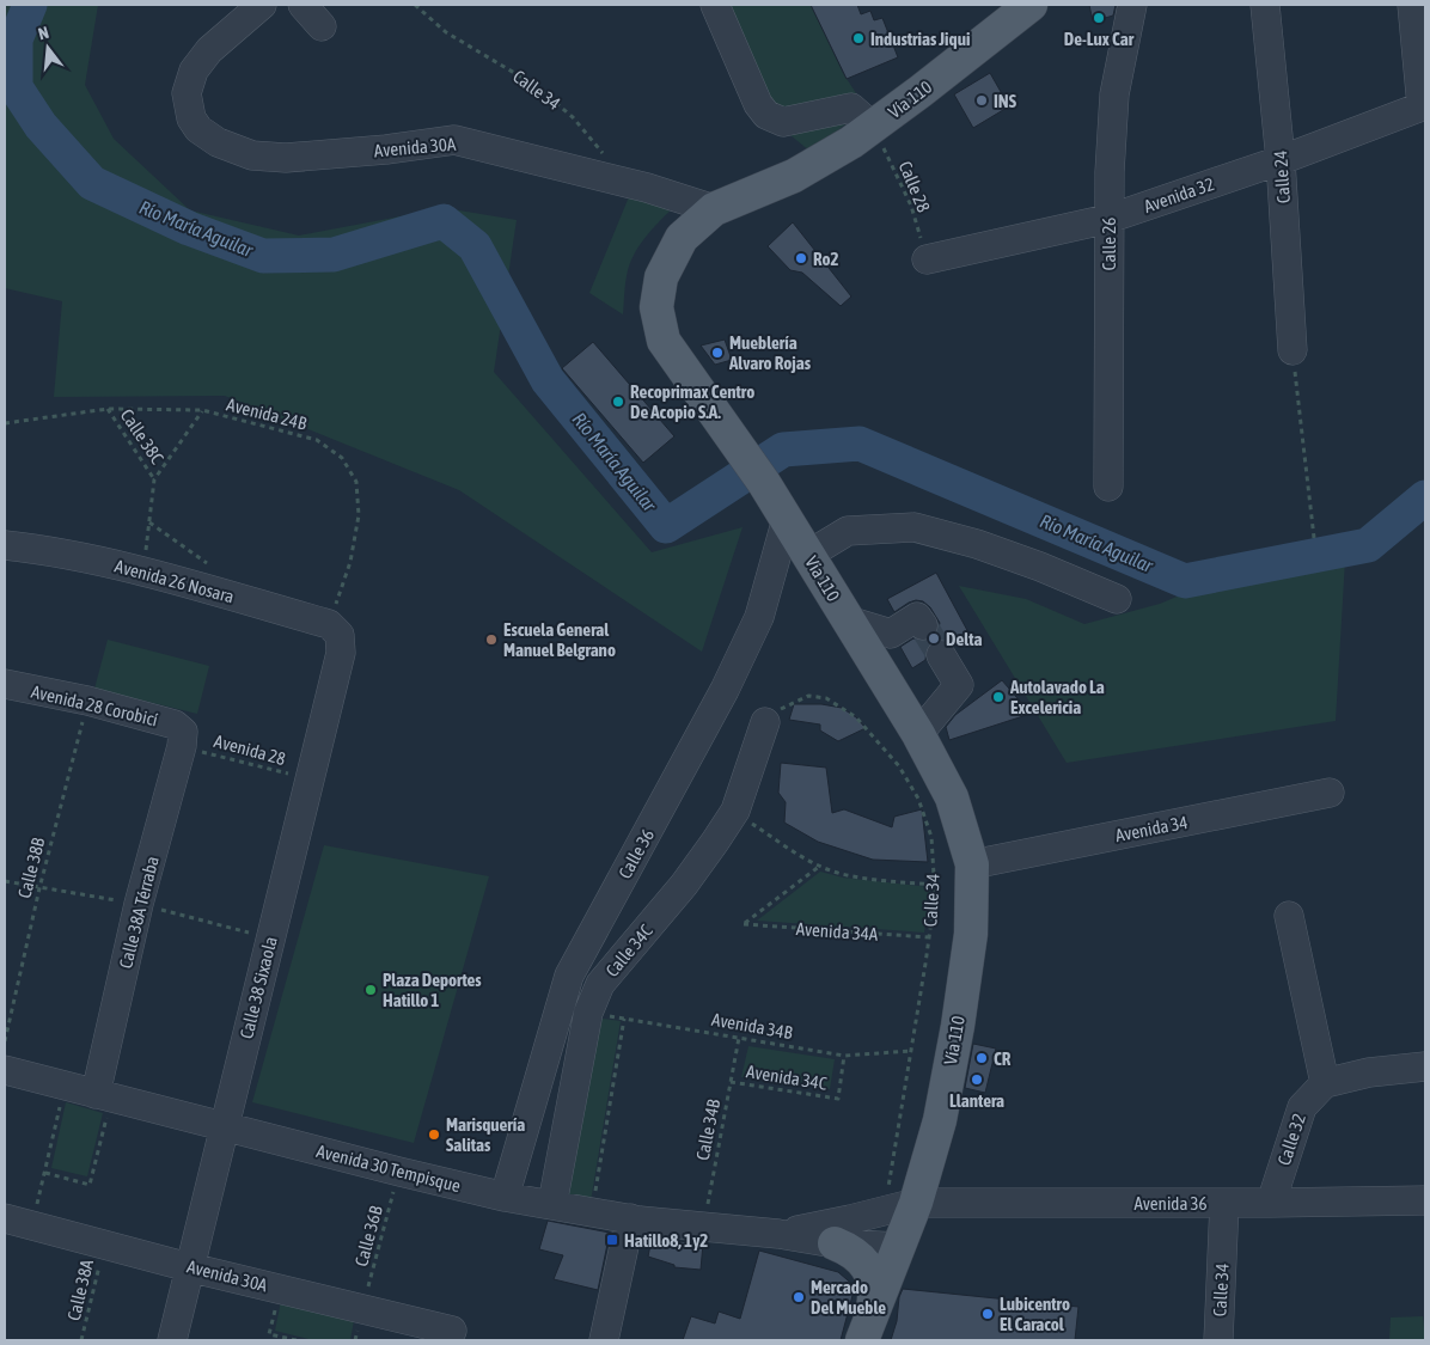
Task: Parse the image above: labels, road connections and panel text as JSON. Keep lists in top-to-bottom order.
{
  "streets": {
    "main road": ["Vía 110"],
    "street": [
      "Calle 34",
      "Avenida 30A",
      "Calle 24",
      "Avenida 32",
      "Calle 26",
      "Avenida 26 Nosara",
      "Avenida 28 Corobicí",
      "Avenida 34",
      "Calle 36",
      "Calle 38A Térraba",
      "Calle 34C",
      "Calle 38 Sixaola",
      "Calle 32",
      "Avenida 30 Tempisque",
      "Avenida 36"
    ],
    "path": [
      "Calle 28",
      "Avenida 24B",
      "Calle 38C",
      "Avenida 28",
      "Calle 38B",
      "Avenida 34A",
      "Avenida 34B",
      "Avenida 34C",
      "Calle 34B",
      "Calle 36B",
      "Calle 38A"
    ]
  },
  "crossings": [
    ["Calle 34", "Vía 110"],
    ["Calle 34", "Avenida 34A"],
    ["Calle 34", "Calle 34C"],
    ["Calle 34", "Avenida 34B"],
    ["Calle 34", "Avenida 30 Tempisque"],
    ["Calle 34", "Avenida 36"],
    ["Vía 110", "Avenida 30A"],
    ["Vía 110", "Calle 28"],
    ["Vía 110", "Avenida 34"],
    ["Vía 110", "Calle 36"],
    ["Vía 110", "Avenida 30 Tempisque"],
    ["Vía 110", "Avenida 36"],
    ["Avenida 30A", "Calle 38 Sixaola"],
    ["Avenida 30A", "Calle 36B"],
    ["Avenida 30A", "Calle 38A"],
    ["Calle 24", "Avenida 32"],
    ["Calle 28", "Avenida 32"],
    ["Avenida 32", "Calle 26"],
    ["Avenida 24B", "Calle 38C"],
    ["Avenida 24B", "Avenida 26 Nosara"],
    ["Avenida 24B", "Calle 38 Sixaola"],
    ["Avenida 26 Nosara", "Calle 38 Sixaola"],
    ["Avenida 28 Corobicí", "Avenida 28"],
    ["Avenida 28 Corobicí", "Calle 38B"],
    ["Avenida 28 Corobicí", "Calle 38A Térraba"],
    ["Avenida 28", "Calle 38A Térraba"],
    ["Avenida 28", "Calle 38 Sixaola"],
    ["Calle 36", "Avenida 30 Tempisque"],
    ["Calle 38A Térraba", "Avenida 30 Tempisque"],
    ["Calle 34C", "Avenida 34B"],
    ["Calle 34C", "Avenida 30 Tempisque"],
    ["Calle 38 Sixaola", "Avenida 30 Tempisque"],
    ["Avenida 34B", "Avenida 34C"],
    ["Avenida 34B", "Calle 34B"],
    ["Avenida 34C", "Calle 34B"],
    ["Calle 34B", "Avenida 30 Tempisque"],
    ["Calle 32", "Avenida 36"],
    ["Avenida 30 Tempisque", "Avenida 36"],
    ["Avenida 30 Tempisque", "Calle 36B"]
  ],
  "water": ["Río María Aguilar"],
  "places": {
    "other": [
      "De-Lux Car",
      "Industrias Jiqui",
      "INS",
      "Ro2",
      "Mueblería Alvaro Rojas",
      "Recoprimax Centro De Acopio S.A.",
      "Delta",
      "Escuela General Manuel Belgrano",
      "Autolavado La Excelericia",
      "Plaza Deportes Hatillo 1",
      "CR",
      "Llantera",
      "Marisquería Salitas",
      "Mercado Del Mueble",
      "Lubicentro El Caracol"
    ],
    "transit": ["Hatillo8, 1y2"]
  },
  "north": "top"
}
